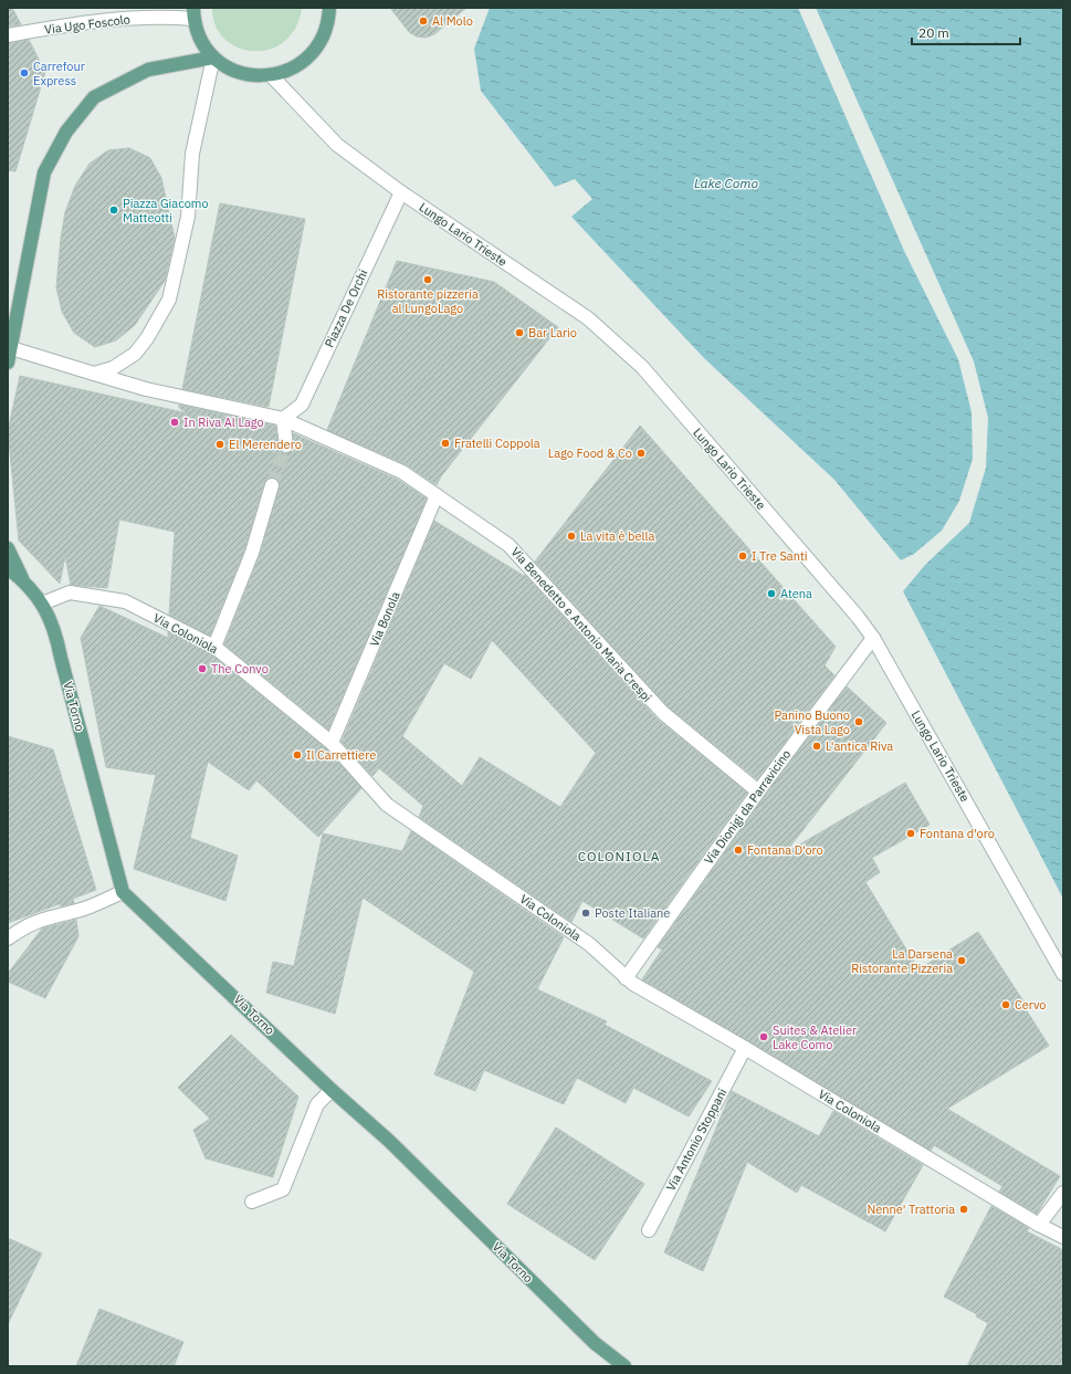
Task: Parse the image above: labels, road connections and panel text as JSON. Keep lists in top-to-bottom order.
{
  "streets": {
    "main road": ["Via Torno"],
    "street": [
      "Via Ugo Foscolo",
      "Lungo Lario Trieste",
      "Piazza De Orchi",
      "Via Bonola",
      "Via Benedetto e Antonio Maria Crespi",
      "Via Coloniola",
      "Via Dionigi da Parravicino",
      "Via Antonio Stoppani"
    ]
  },
  "crossings": [
    ["Lungo Lario Trieste", "Piazza De Orchi"],
    ["Lungo Lario Trieste", "Via Dionigi da Parravicino"],
    ["Piazza De Orchi", "Via Benedetto e Antonio Maria Crespi"],
    ["Via Bonola", "Via Benedetto e Antonio Maria Crespi"],
    ["Via Bonola", "Via Coloniola"],
    ["Via Benedetto e Antonio Maria Crespi", "Via Dionigi da Parravicino"],
    ["Via Coloniola", "Via Torno"],
    ["Via Coloniola", "Via Dionigi da Parravicino"],
    ["Via Coloniola", "Via Antonio Stoppani"]
  ],
  "districts": ["COLONIOLA"],
  "water": ["Lake Como"],
  "places": [
    "Al Molo",
    "Carrefour Express",
    "Piazza Giacomo Matteotti",
    "Ristorante pizzeria al LungoLago",
    "Bar Lario",
    "In Riva Al Lago",
    "Fratelli Coppola",
    "El Merendero",
    "Lago Food & Co",
    "La vita è bella",
    "I Tre Santi",
    "Atena",
    "The Convo",
    "Panino Buono Vista Lago",
    "L'antica Riva",
    "Il Carrettiere",
    "Fontana d'oro",
    "Fontana D'oro",
    "Poste Italiane",
    "La Darsena Ristorante Pizzeria",
    "Cervo",
    "Suites & Atelier Lake Como",
    "Nenne' Trattoria"
  ],
  "scale_bar": "20 m"
}
